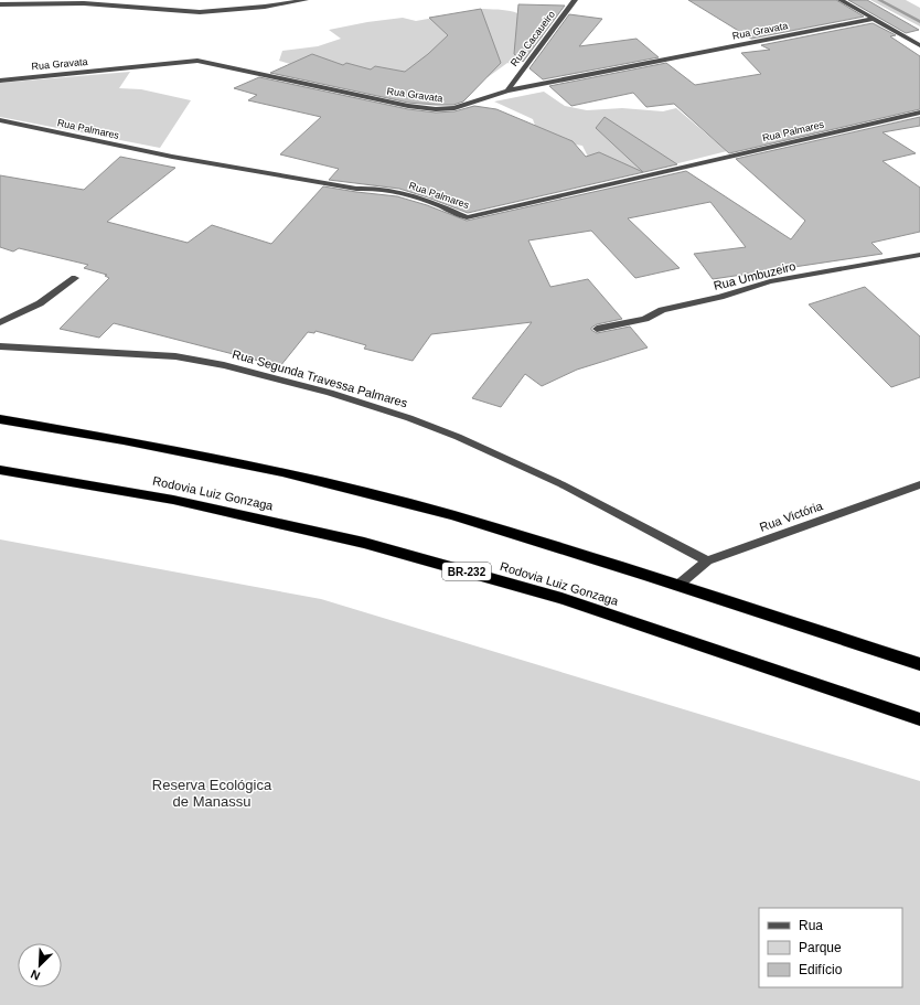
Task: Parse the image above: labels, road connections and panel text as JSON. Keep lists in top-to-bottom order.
{
  "streets": {
    "highway": ["Rodovia Luiz Gonzaga", "BR-232"],
    "street": [
      "Rua Gravata",
      "Rua Cacaueiro",
      "Rua Palmares",
      "Rua Umbuzeiro",
      "Rua Segunda Travessa Palmares",
      "Rua Victória"
    ]
  },
  "crossings": [
    ["Rua Gravata", "Rua Cacaueiro"],
    ["Rua Segunda Travessa Palmares", "Rua Victória"]
  ],
  "parks": ["Reserva Ecológica de Manassu"],
  "legend": ["Rua", "Parque", "Edifício"],
  "north": "bottom left"
}
